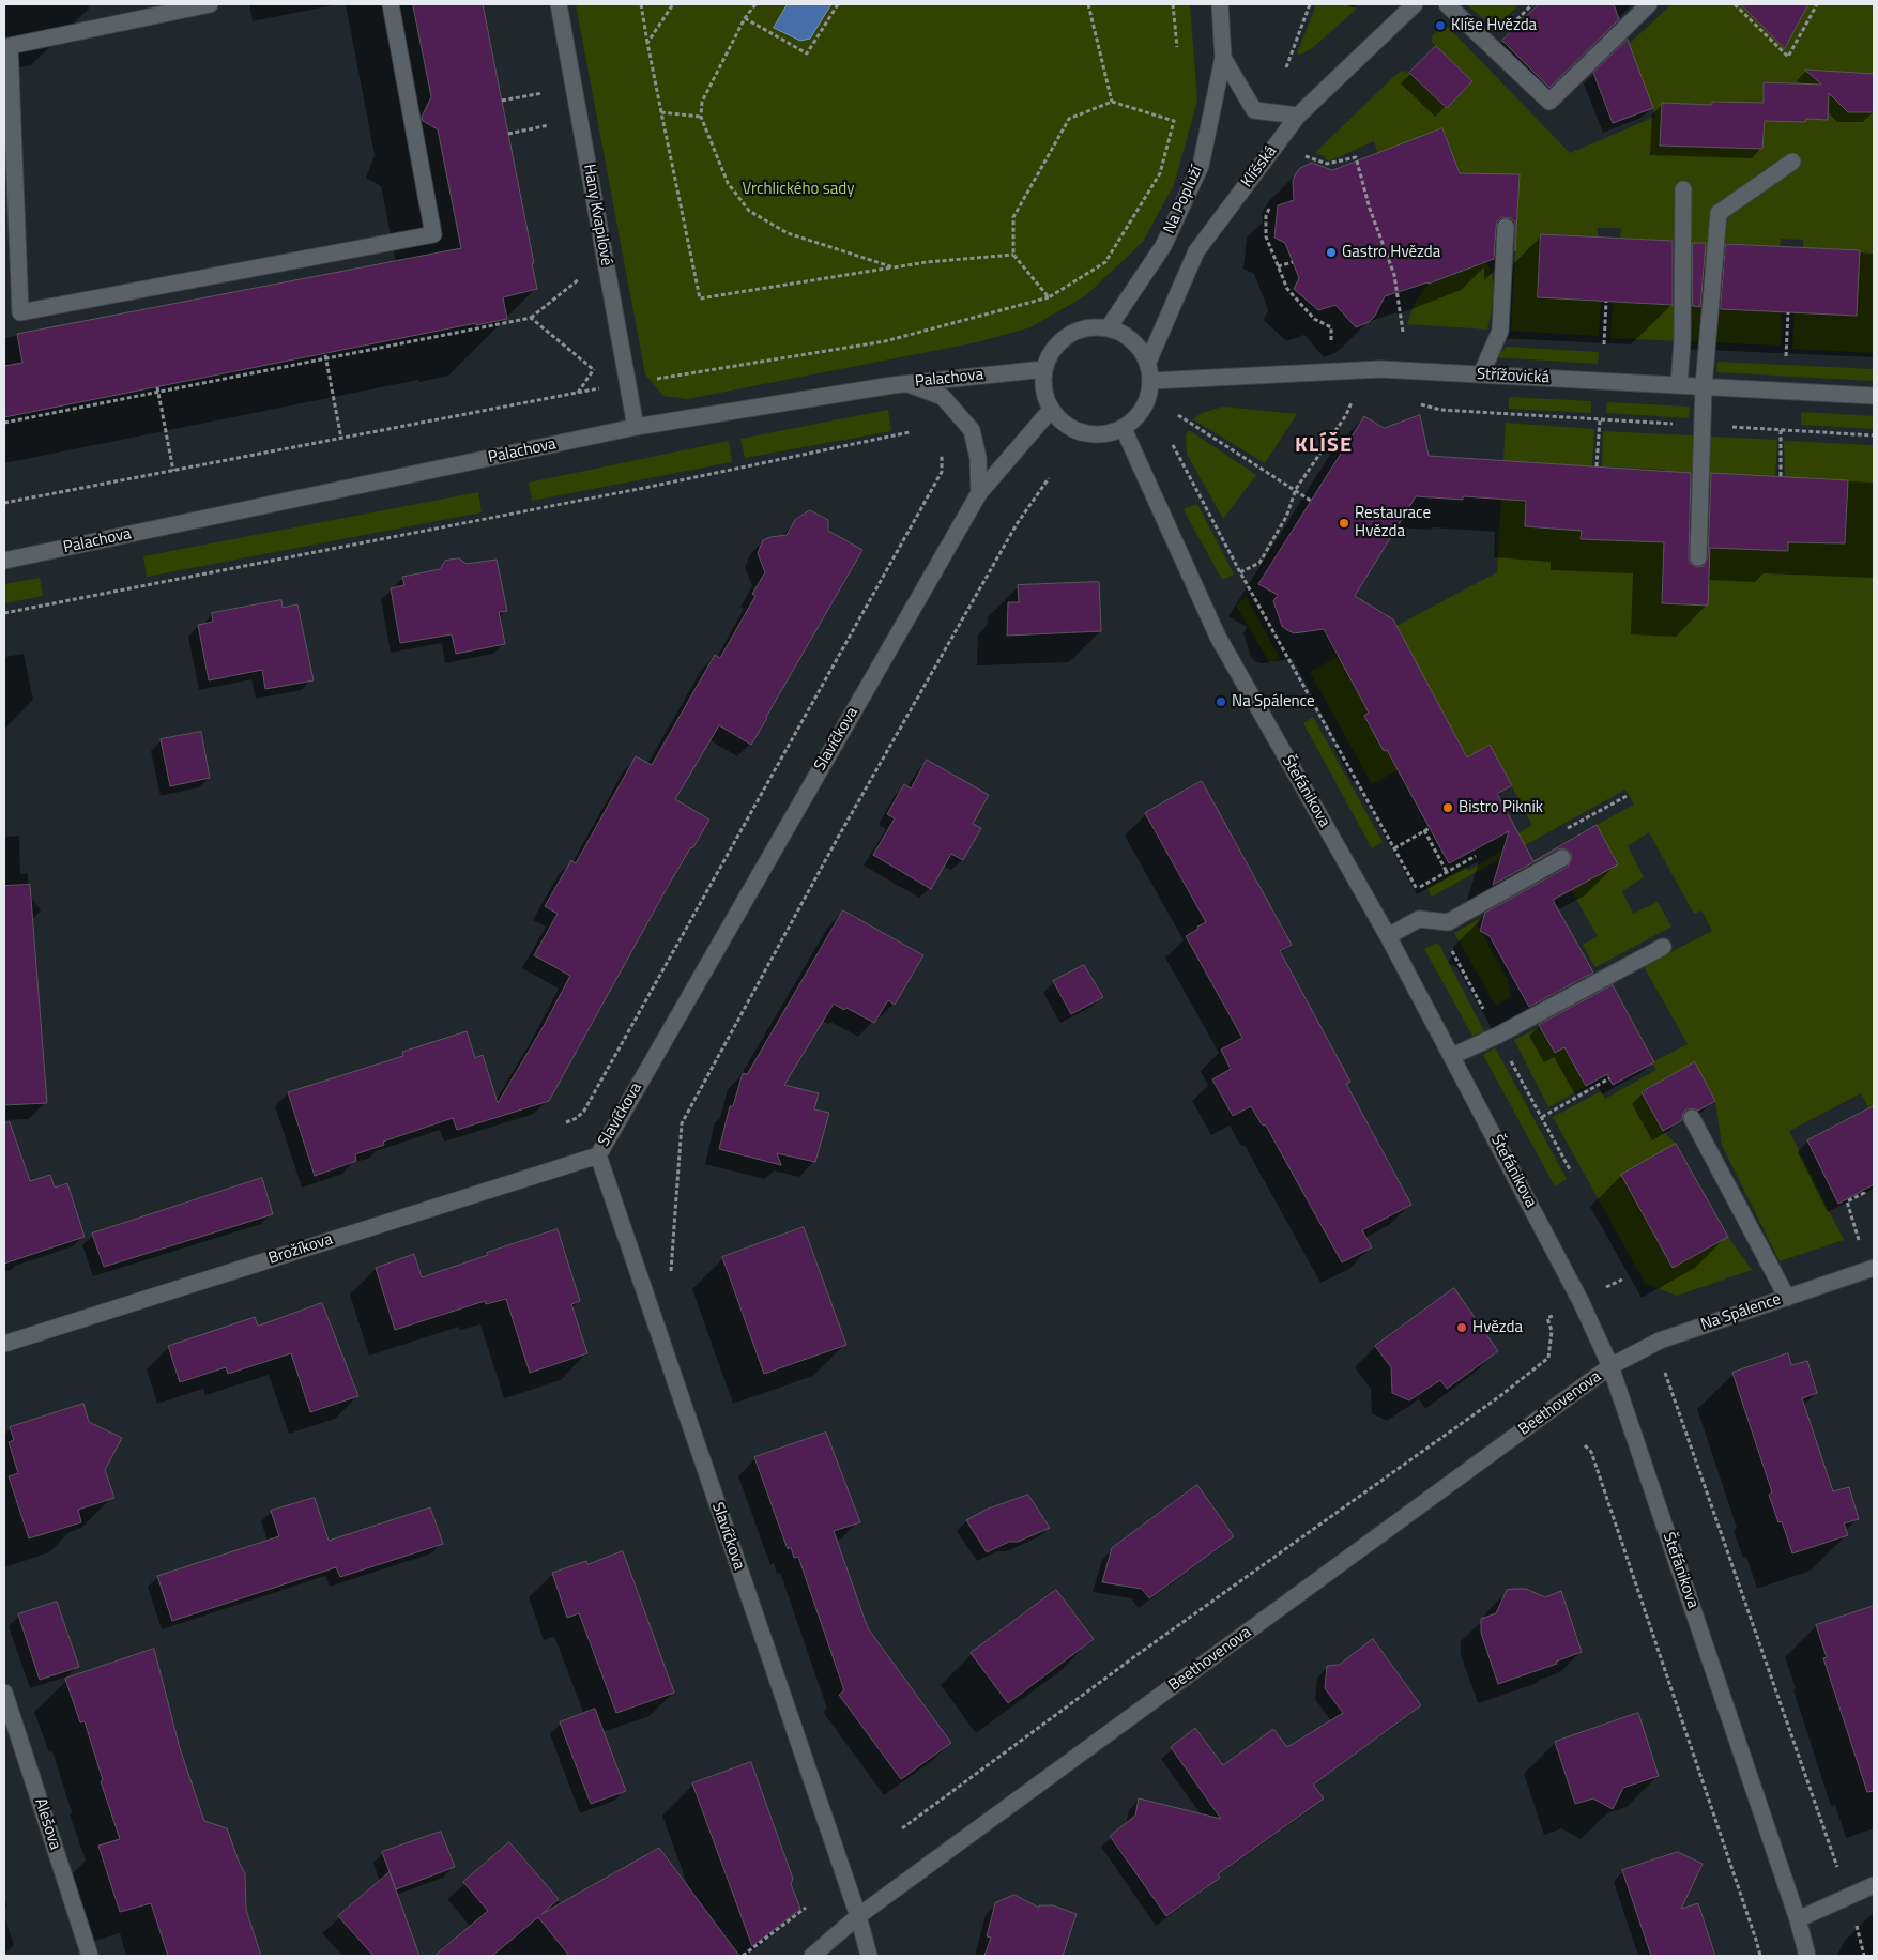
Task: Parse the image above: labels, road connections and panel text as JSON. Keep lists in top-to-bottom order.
{
  "streets": {
    "street": [
      "Klíšská",
      "Na Popluží",
      "Hany Kvapilové",
      "Střížovická",
      "Palachova",
      "Slavíčkova",
      "Štefánikova",
      "Brožíkova",
      "Na Spálence",
      "Beethovenova",
      "Alešova"
    ]
  },
  "crossings": [
    ["Klíšská", "Na Popluží"],
    ["Klíšská", "Střížovická"],
    ["Klíšská", "Palachova"],
    ["Klíšská", "Slavíčkova"],
    ["Klíšská", "Štefánikova"],
    ["Na Popluží", "Střížovická"],
    ["Na Popluží", "Palachova"],
    ["Na Popluží", "Slavíčkova"],
    ["Na Popluží", "Štefánikova"],
    ["Hany Kvapilové", "Palachova"],
    ["Střížovická", "Palachova"],
    ["Střížovická", "Slavíčkova"],
    ["Střížovická", "Štefánikova"],
    ["Palachova", "Slavíčkova"],
    ["Palachova", "Štefánikova"],
    ["Slavíčkova", "Štefánikova"],
    ["Slavíčkova", "Brožíkova"],
    ["Slavíčkova", "Beethovenova"],
    ["Štefánikova", "Na Spálence"],
    ["Štefánikova", "Beethovenova"],
    ["Na Spálence", "Beethovenova"]
  ],
  "districts": ["KLÍŠE"],
  "parks": ["Vrchlického sady"],
  "places": [
    "Klíše Hvězda",
    "Gastro Hvězda",
    "Restaurace Hvězda",
    "Na Spálence",
    "Bistro Piknik",
    "Hvězda"
  ]
}
